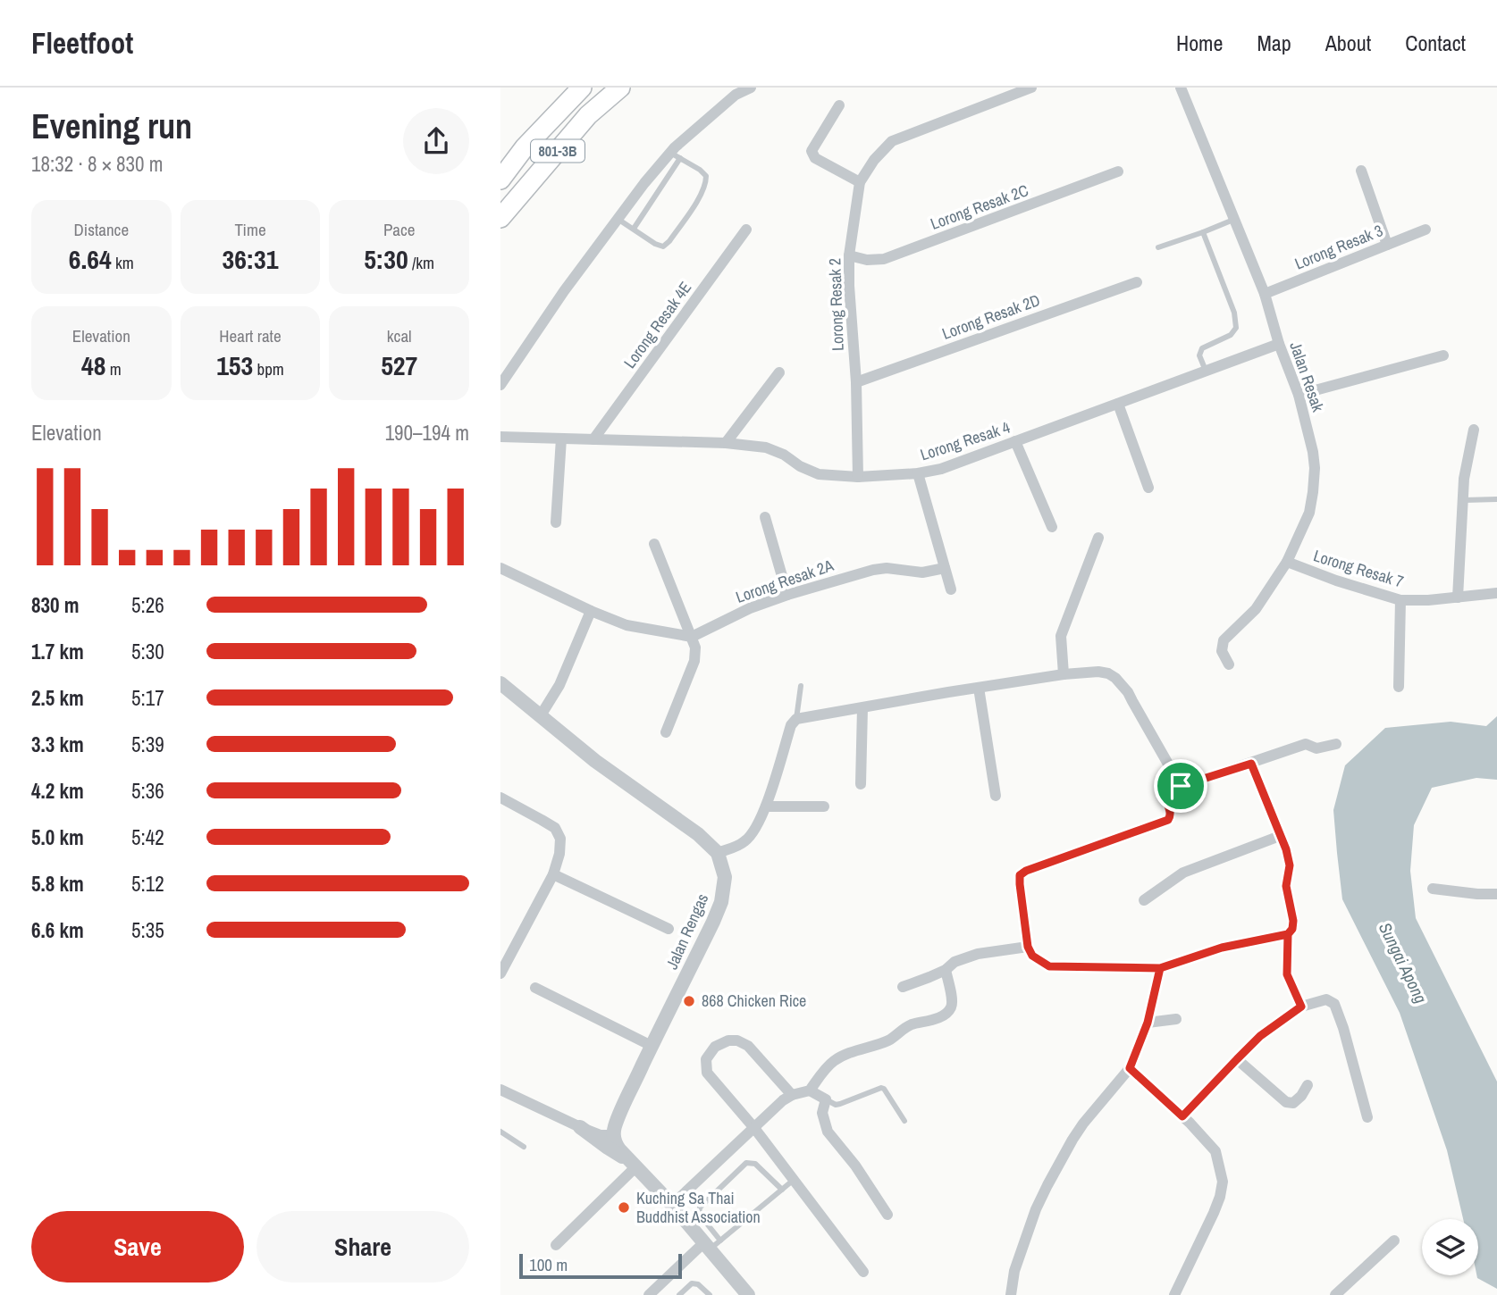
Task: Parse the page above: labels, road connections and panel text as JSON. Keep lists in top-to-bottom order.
{
  "streets": {
    "highway": ["801-3B"],
    "street": [
      "Lorong Resak 2C",
      "Lorong Resak 3",
      "Lorong Resak 2",
      "Lorong Resak 2D",
      "Lorong Resak 4E",
      "Jalan Resak",
      "Lorong Resak 4",
      "Lorong Resak 7",
      "Lorong Resak 2A",
      "Jalan Rengas"
    ]
  },
  "crossings": [
    ["Lorong Resak 2C", "Lorong Resak 2"],
    ["Lorong Resak 3", "Jalan Resak"],
    ["Lorong Resak 2", "Lorong Resak 2D"],
    ["Lorong Resak 2", "Lorong Resak 4"],
    ["Lorong Resak 4E", "Lorong Resak 4"],
    ["Jalan Resak", "Lorong Resak 4"],
    ["Jalan Resak", "Lorong Resak 7"]
  ],
  "water": ["Sungai Apong"],
  "places": ["868 Chicken Rice", "Kuching Sa Thai Buddhist Association"],
  "scale_bar": "100 m",
  "page": {
    "header": "Fleetfoot",
    "nav": [
      "Home",
      "Map",
      "About",
      "Contact"
    ],
    "heading": ["Evening run", "18:32 · 8 × 830 m"],
    "stats": [
      ["Distance", "6.64 km"],
      ["Time", "36:31"],
      ["Pace", "5:30 /km"],
      ["Elevation", "48 m"],
      ["Heart rate", "153 bpm"],
      ["kcal", "527"]
    ],
    "chart": ["Elevation", "190–194 m"],
    "list": [
      {
        "name": "830 m",
        "note": "5:26"
      },
      {
        "name": "1.7 km",
        "note": "5:30"
      },
      {
        "name": "2.5 km",
        "note": "5:17"
      },
      {
        "name": "3.3 km",
        "note": "5:39"
      },
      {
        "name": "4.2 km",
        "note": "5:36"
      },
      {
        "name": "5.0 km",
        "note": "5:42"
      },
      {
        "name": "5.8 km",
        "note": "5:12"
      },
      {
        "name": "6.6 km",
        "note": "5:35"
      }
    ],
    "buttons": ["Save", "Share"],
    "scale": "100 m"
  }
}
